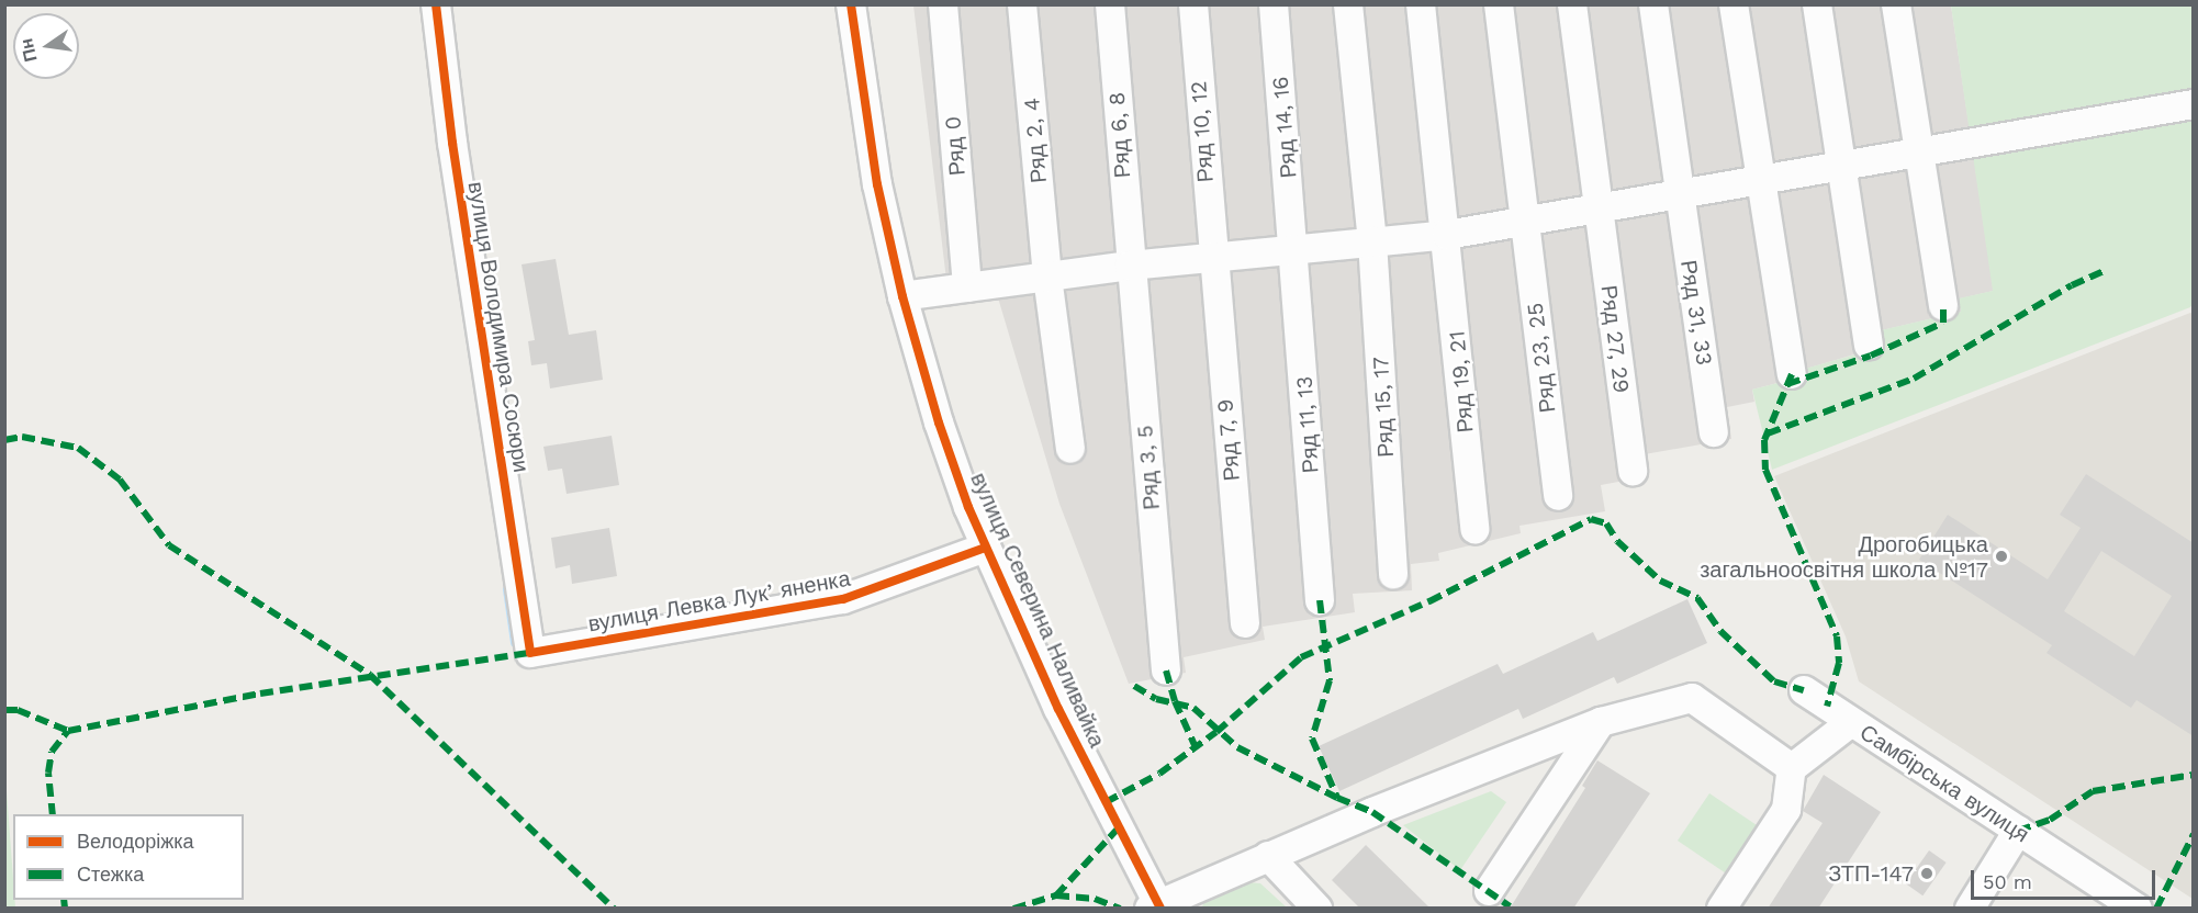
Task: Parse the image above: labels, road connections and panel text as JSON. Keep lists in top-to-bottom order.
{
  "streets": {
    "street": [
      "Ряд 14, 16",
      "Ряд 10, 12",
      "Ряд 6, 8",
      "Ряд 2, 4",
      "Ряд 0",
      "Ряд 31, 33",
      "вулиця Володимира Сосюри",
      "Ряд 27, 29",
      "Ряд 23, 25",
      "Ряд 19, 21",
      "Ряд 15, 17",
      "Ряд 11, 13",
      "Ряд 7, 9",
      "Ряд 3, 5",
      "вулиця Левка Лукʼяненка",
      "вулиця Северина Наливайка",
      "Самбірська вулиця"
    ]
  },
  "crossings": [
    ["Ряд 14, 16", "Ряд 11, 13"],
    ["Ряд 10, 12", "Ряд 7, 9"],
    ["Ряд 6, 8", "Ряд 3, 5"],
    ["вулиця Володимира Сосюри", "вулиця Левка Лукʼяненка"],
    ["вулиця Левка Лукʼяненка", "вулиця Северина Наливайка"]
  ],
  "places": ["Дрогобицька загальноосвітня школа №17", "ЗТП-147"],
  "legend": ["Велодоріжка", "Стежка"],
  "scale_bar": "50 m",
  "north": "left"
}
